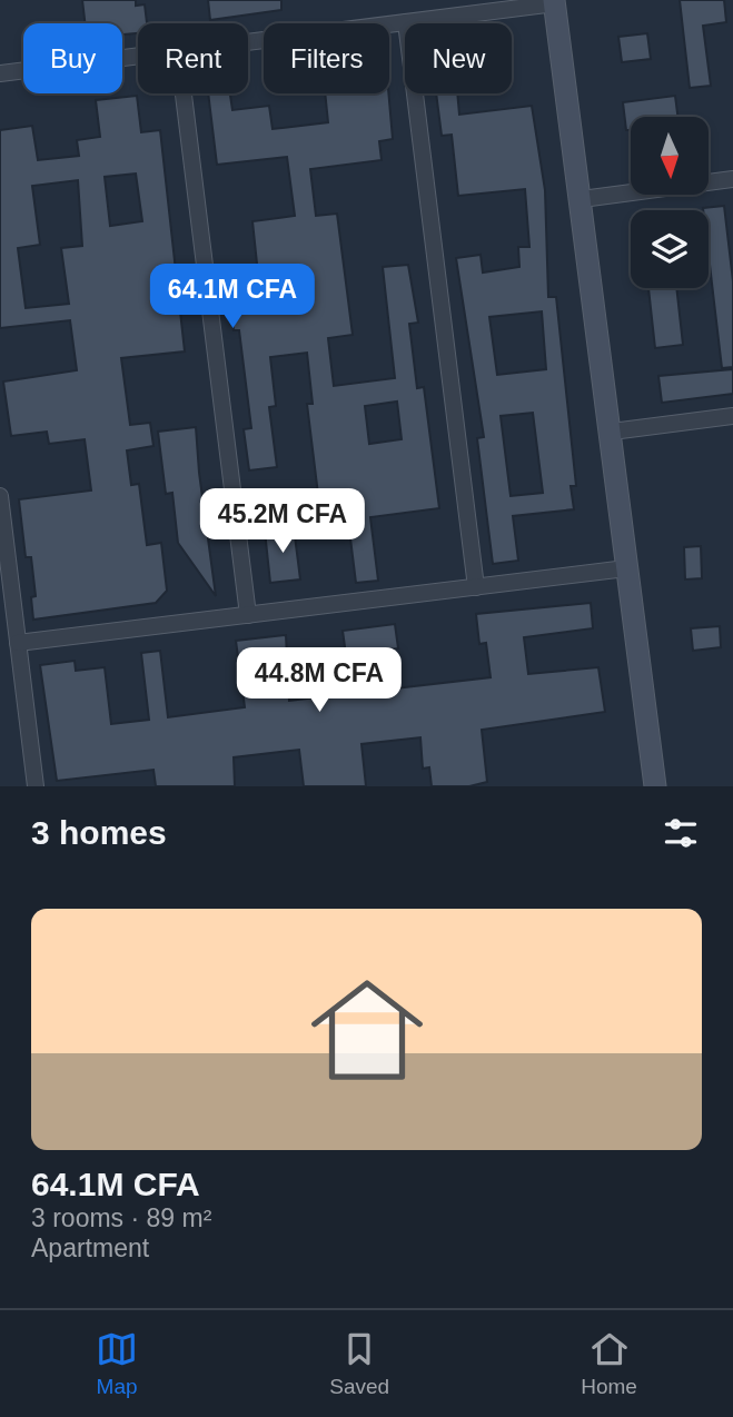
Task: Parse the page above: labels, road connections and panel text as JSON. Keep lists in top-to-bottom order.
{
  "north": "bottom",
  "page": {
    "chip": [
      "Buy",
      "Rent",
      "Filters",
      "New"
    ],
    "price": ["64.1M CFA", "45.2M CFA", "44.8M CFA"],
    "heading": "3 homes",
    "list": [
      {
        "name": "64.1M CFA",
        "note": "3 rooms · 89 m² · Apartment"
      }
    ],
    "tabs": ["Map", "Saved", "Home"]
  }
}
